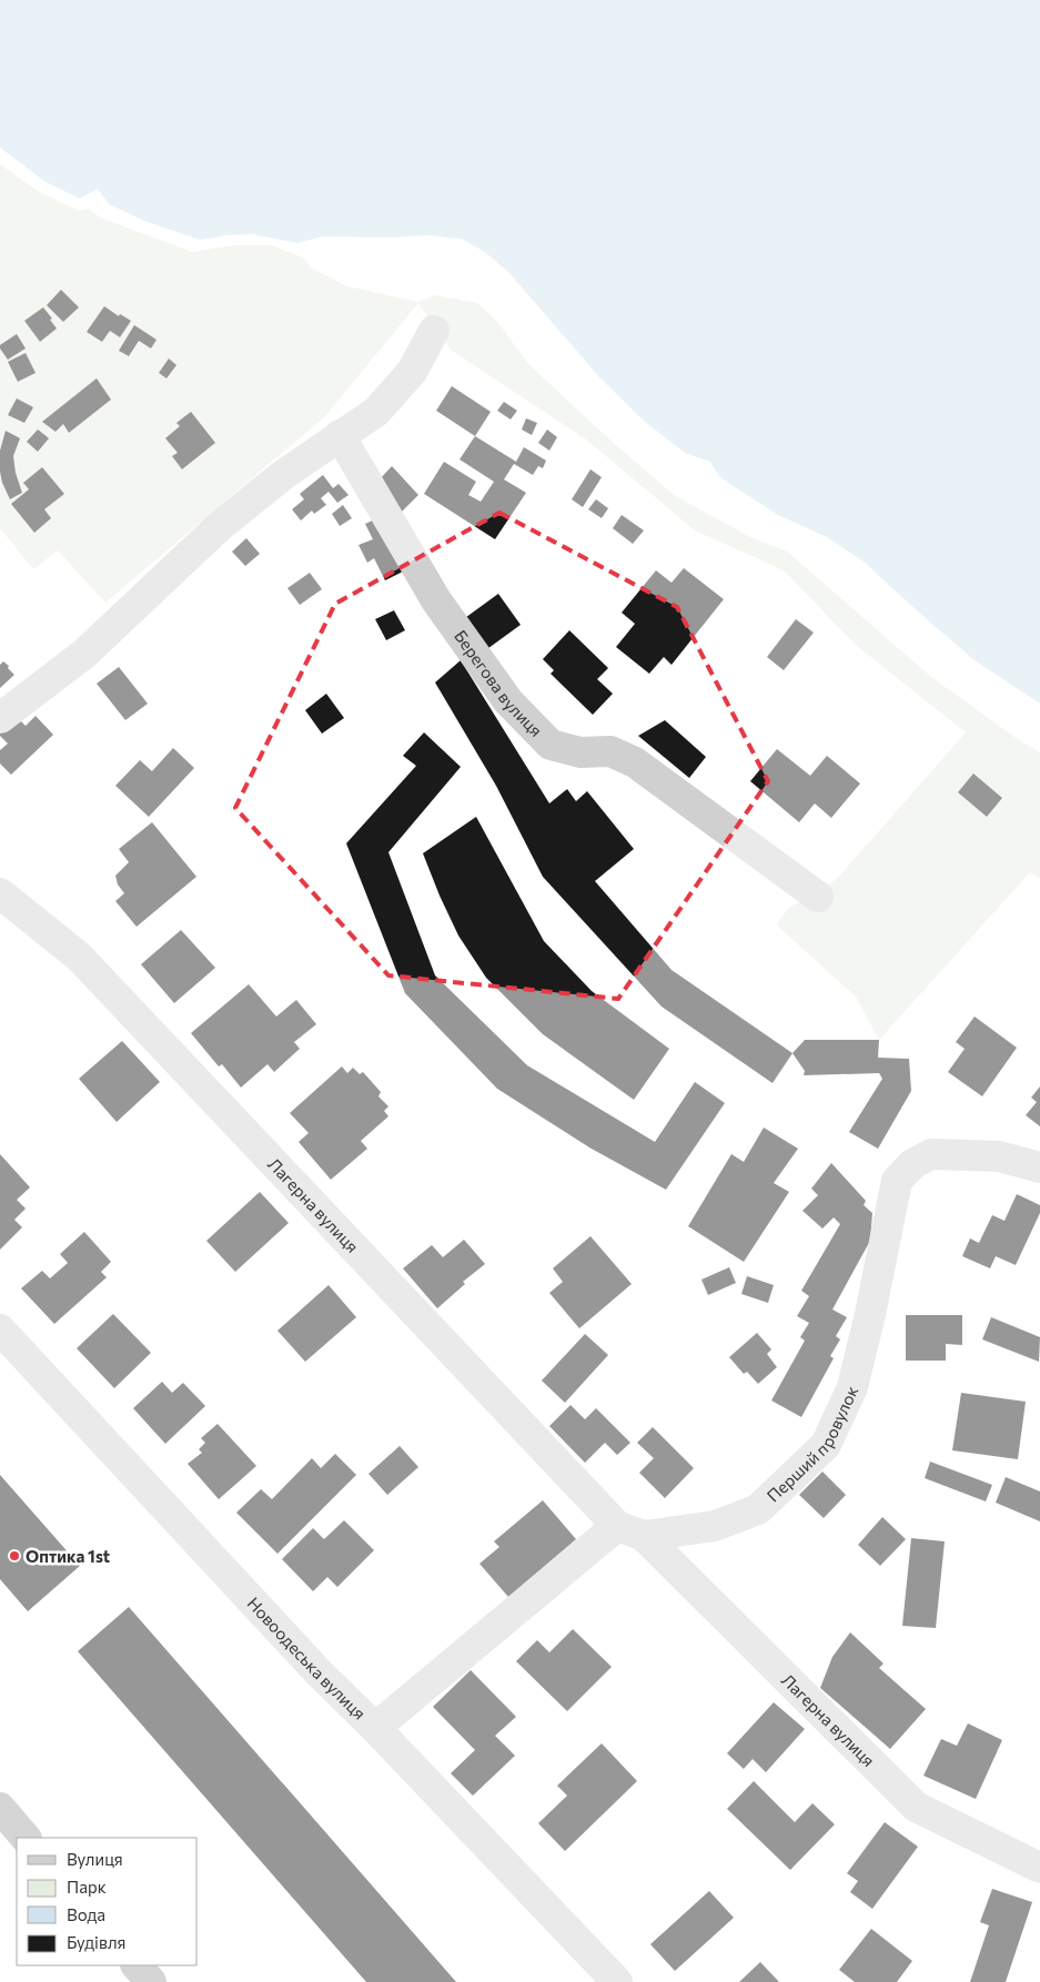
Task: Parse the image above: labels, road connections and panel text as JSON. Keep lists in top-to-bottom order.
{
  "streets": {
    "street": [
      "Берегова вулиця",
      "Лагерна вулиця",
      "Перший провулок",
      "Новоодеська вулиця"
    ]
  },
  "crossings": [
    ["Лагерна вулиця", "Перший провулок"]
  ],
  "places": ["Оптика 1st"],
  "legend": [
    "Вулиця",
    "Парк",
    "Вода",
    "Будівля"
  ]
}
